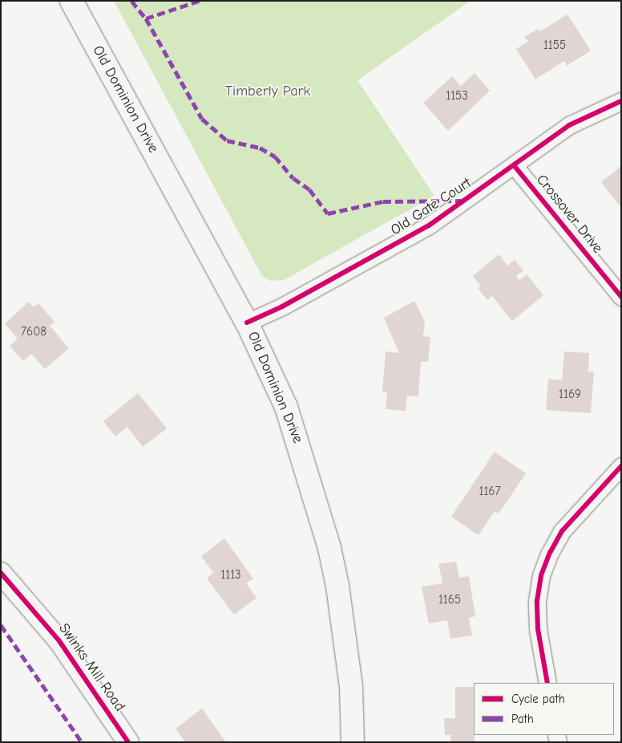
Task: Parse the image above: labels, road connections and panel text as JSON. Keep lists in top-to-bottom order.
{
  "streets": {
    "main road": ["Old Dominion Drive"],
    "street": ["Old Gate Court", "Crossover Drive", "Swinks Mill Road"]
  },
  "crossings": [
    ["Old Dominion Drive", "Old Gate Court"],
    ["Old Gate Court", "Crossover Drive"]
  ],
  "parks": ["Timberly Park"],
  "house_numbers": [
    "1155",
    "1153",
    "7608",
    "1169",
    "1167",
    "1113",
    "1165"
  ],
  "legend": ["Cycle path", "Path"]
}
